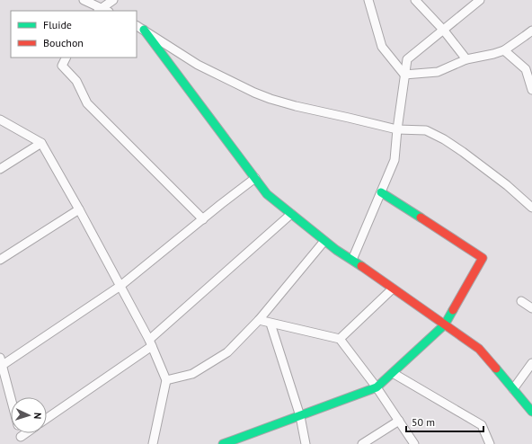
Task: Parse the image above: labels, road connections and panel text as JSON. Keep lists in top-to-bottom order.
{
  "legend": ["Fluide", "Bouchon"],
  "scale_bar": "50 m",
  "north": "right"
}
